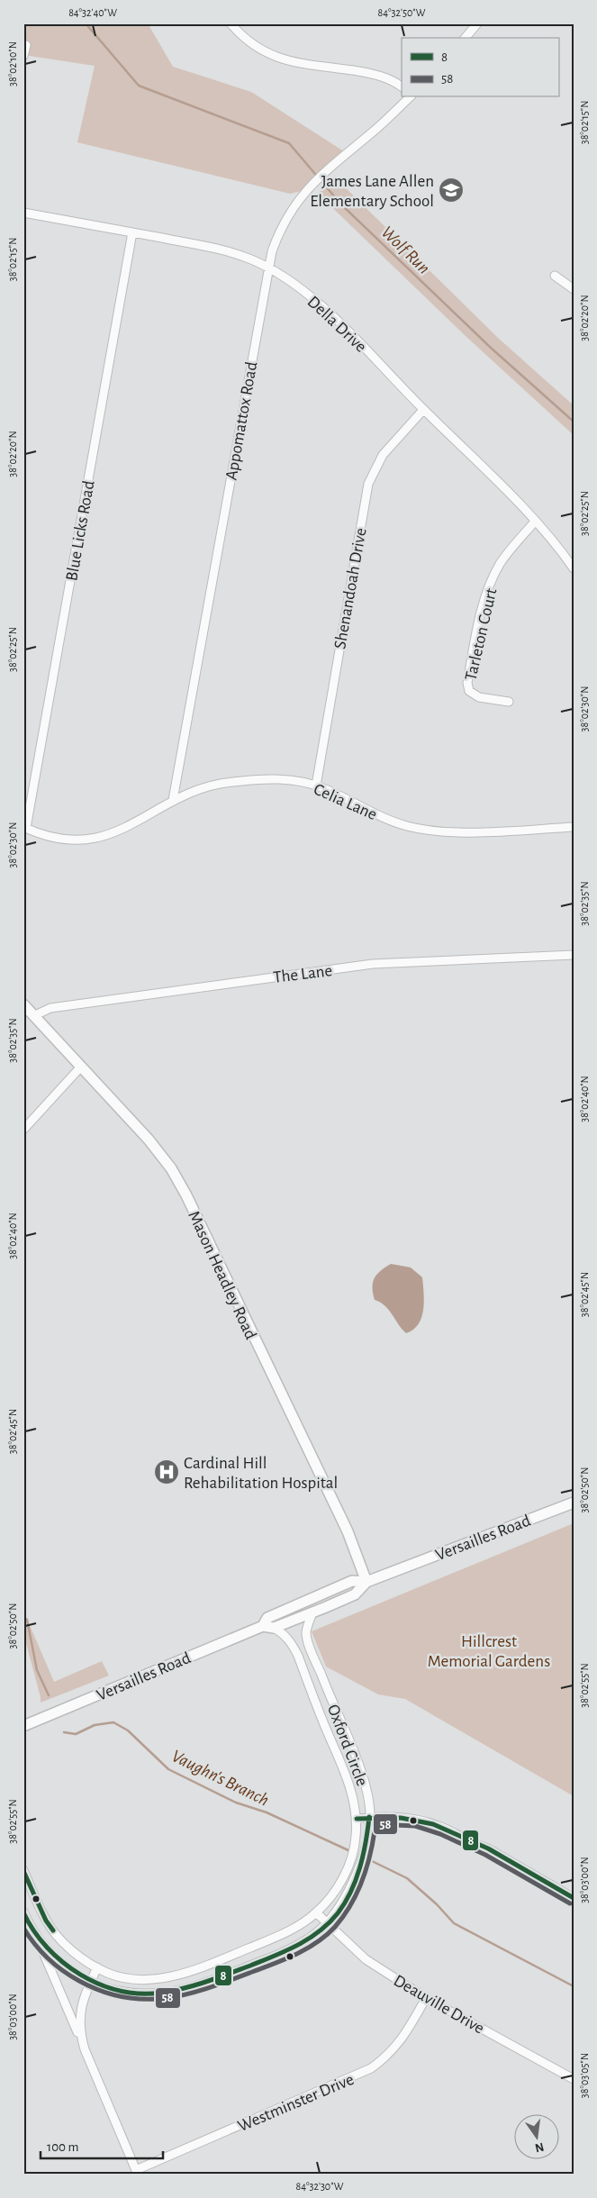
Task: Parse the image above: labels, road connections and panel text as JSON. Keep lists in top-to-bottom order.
{
  "streets": {
    "main road": ["Mason Headley Road", "Versailles Road"],
    "street": [
      "Della Drive",
      "Appomattox Road",
      "Blue Licks Road",
      "Shenandoah Drive",
      "Tarleton Court",
      "Celia Lane",
      "The Lane",
      "Oxford Circle",
      "Deauville Drive",
      "Westminster Drive"
    ]
  },
  "crossings": [
    ["Della Drive", "Appomattox Road"],
    ["Della Drive", "Blue Licks Road"],
    ["Della Drive", "Shenandoah Drive"],
    ["Della Drive", "Tarleton Court"],
    ["Appomattox Road", "Celia Lane"],
    ["Blue Licks Road", "Celia Lane"],
    ["Shenandoah Drive", "Celia Lane"],
    ["The Lane", "Mason Headley Road"],
    ["Mason Headley Road", "Versailles Road"],
    ["Versailles Road", "Oxford Circle"],
    ["Oxford Circle", "Deauville Drive"],
    ["Deauville Drive", "Westminster Drive"]
  ],
  "water": ["Wolf Run", "Vaughn's Branch"],
  "parks": ["Hillcrest Memorial Gardens"],
  "places": {
    "school or university": ["James Lane Allen Elementary School"],
    "hospital": ["Cardinal Hill Rehabilitation Hospital"]
  },
  "lines": ["transit line 8", "transit line 58"],
  "legend": ["8", "58"],
  "scale_bar": "100 m",
  "north": "bottom",
  "coordinates": [
    "84°32'40\"W",
    "84°32'50\"W",
    "38°02'10\"N",
    "38°02'15\"N",
    "38°02'20\"N",
    "38°02'25\"N",
    "38°02'30\"N",
    "38°02'35\"N",
    "38°02'40\"N",
    "38°02'45\"N",
    "38°02'50\"N",
    "38°02'55\"N",
    "38°03'00\"N",
    "38°03'05\"N",
    "84°32'30\"W"
  ]
}
